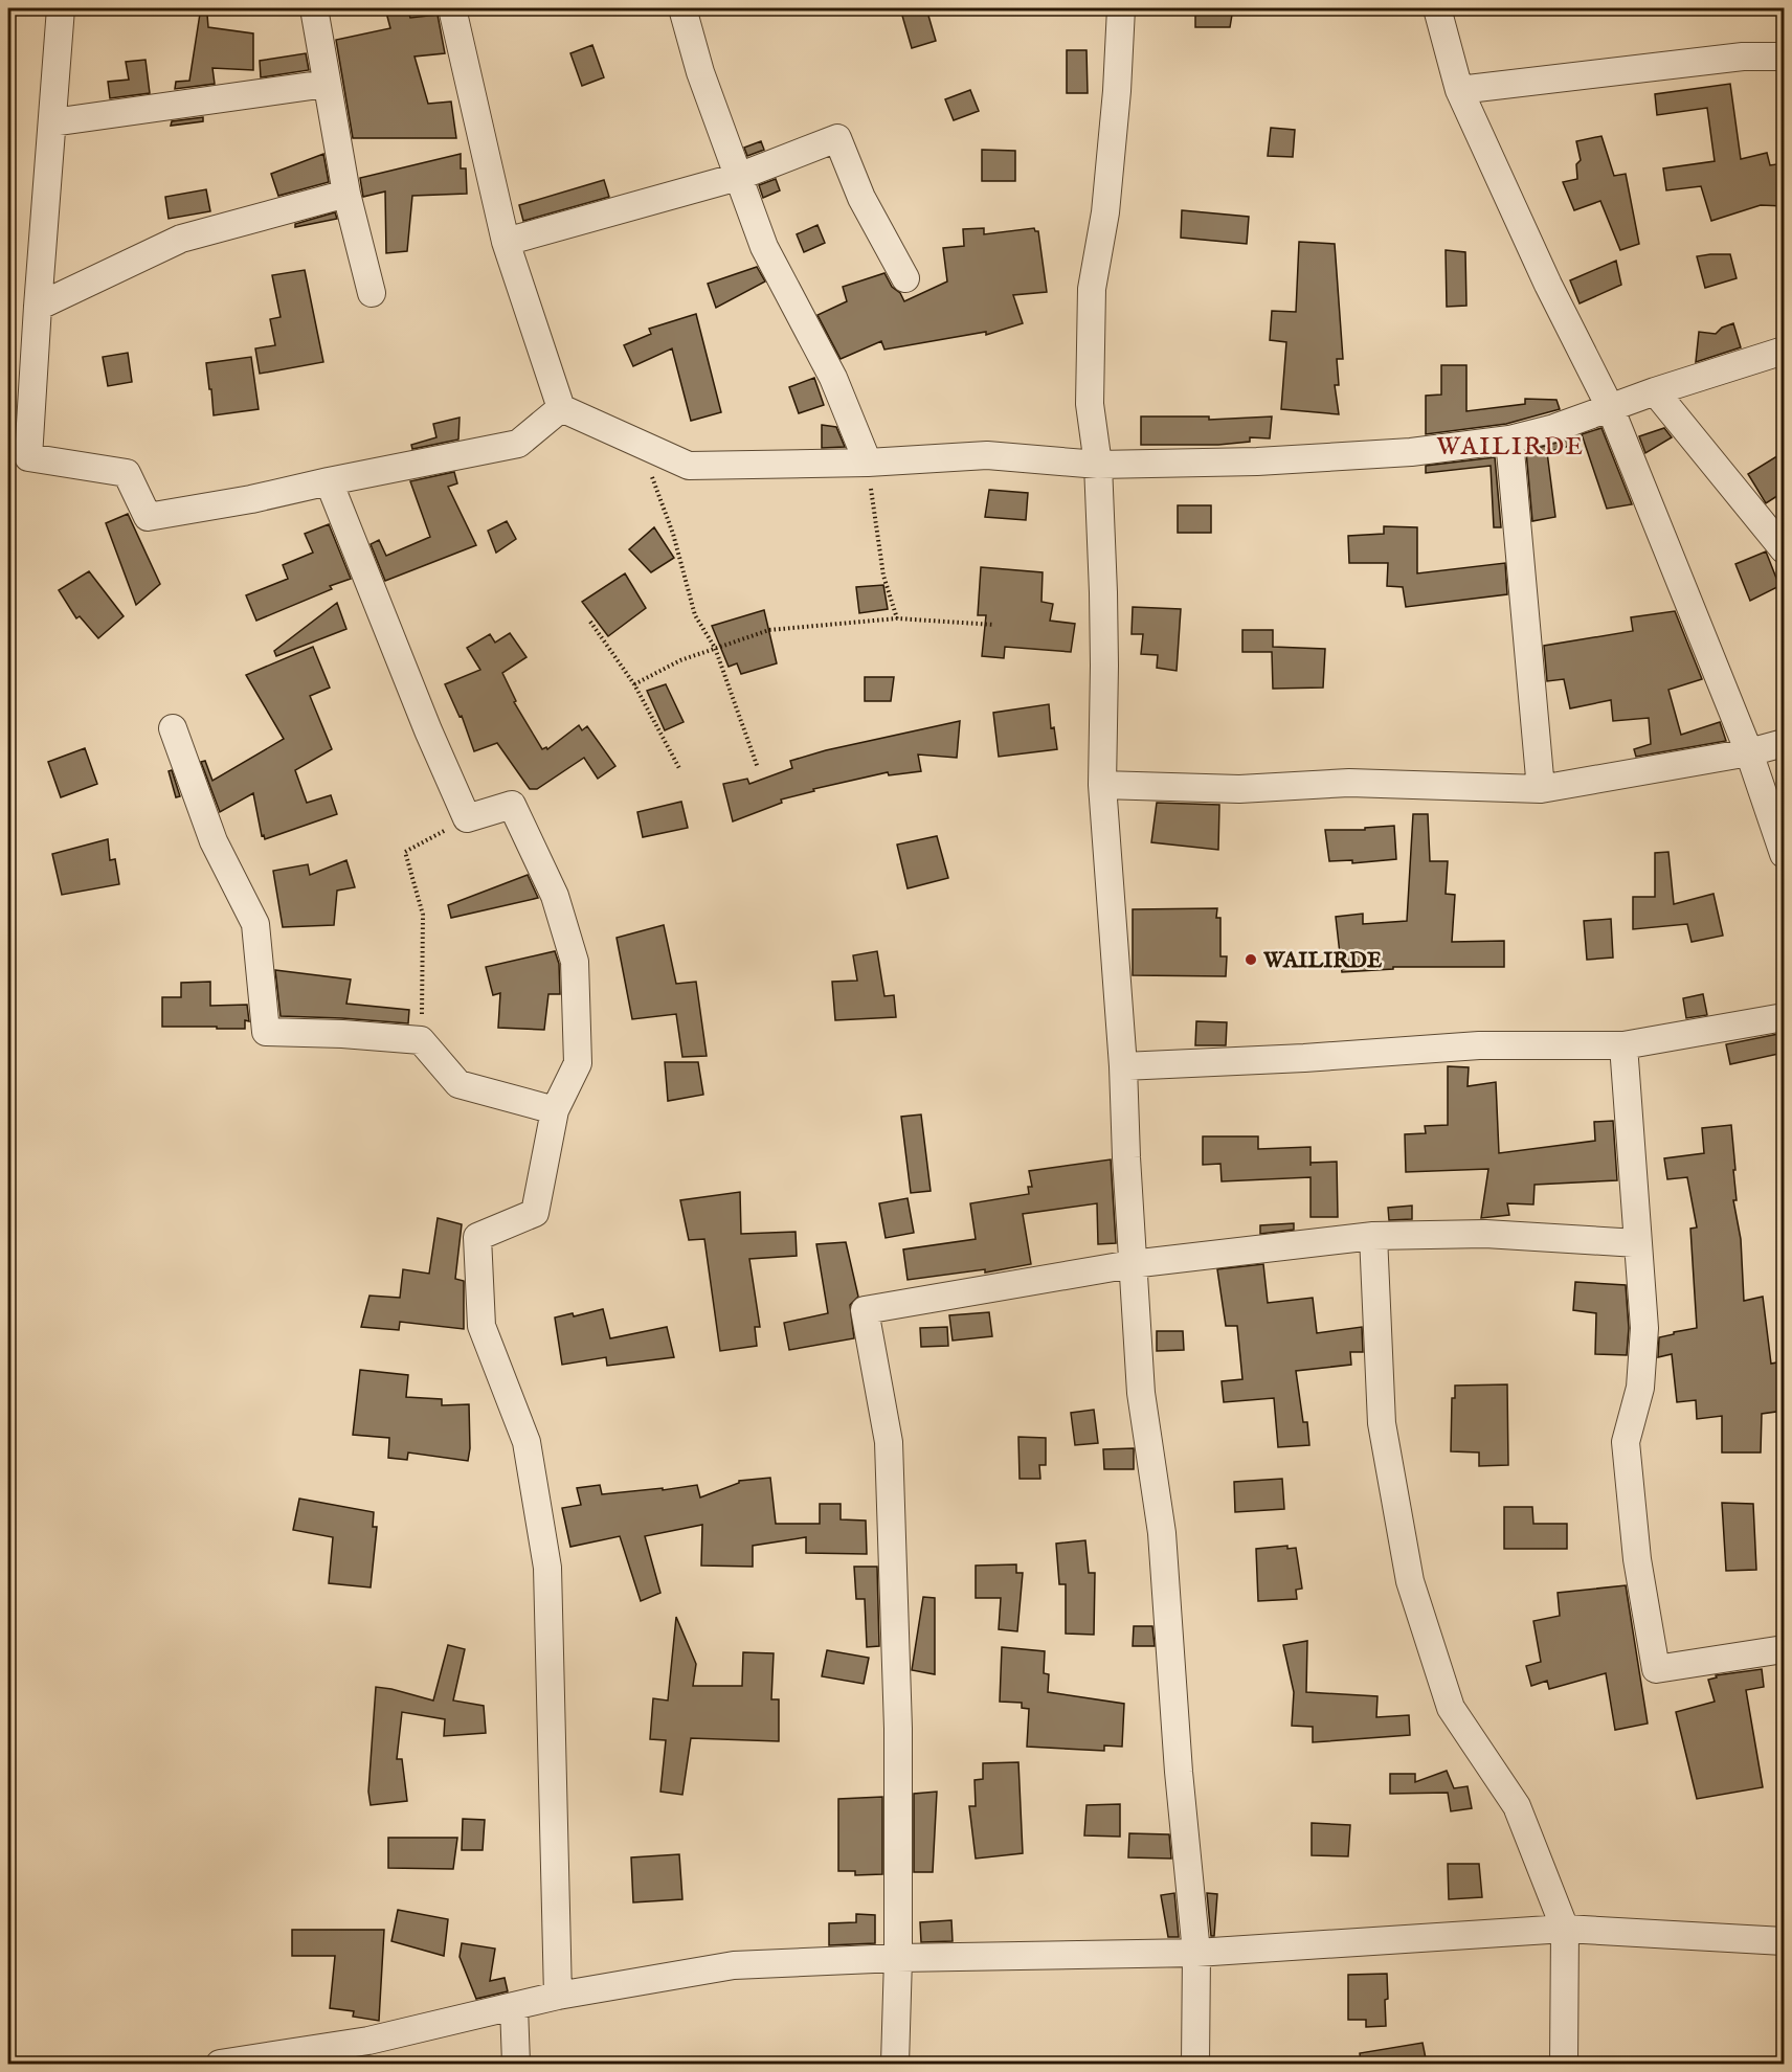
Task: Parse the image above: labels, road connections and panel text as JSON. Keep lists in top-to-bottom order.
{
  "districts": ["WAILIRDE"],
  "places": ["WAILIRDE"]
}
